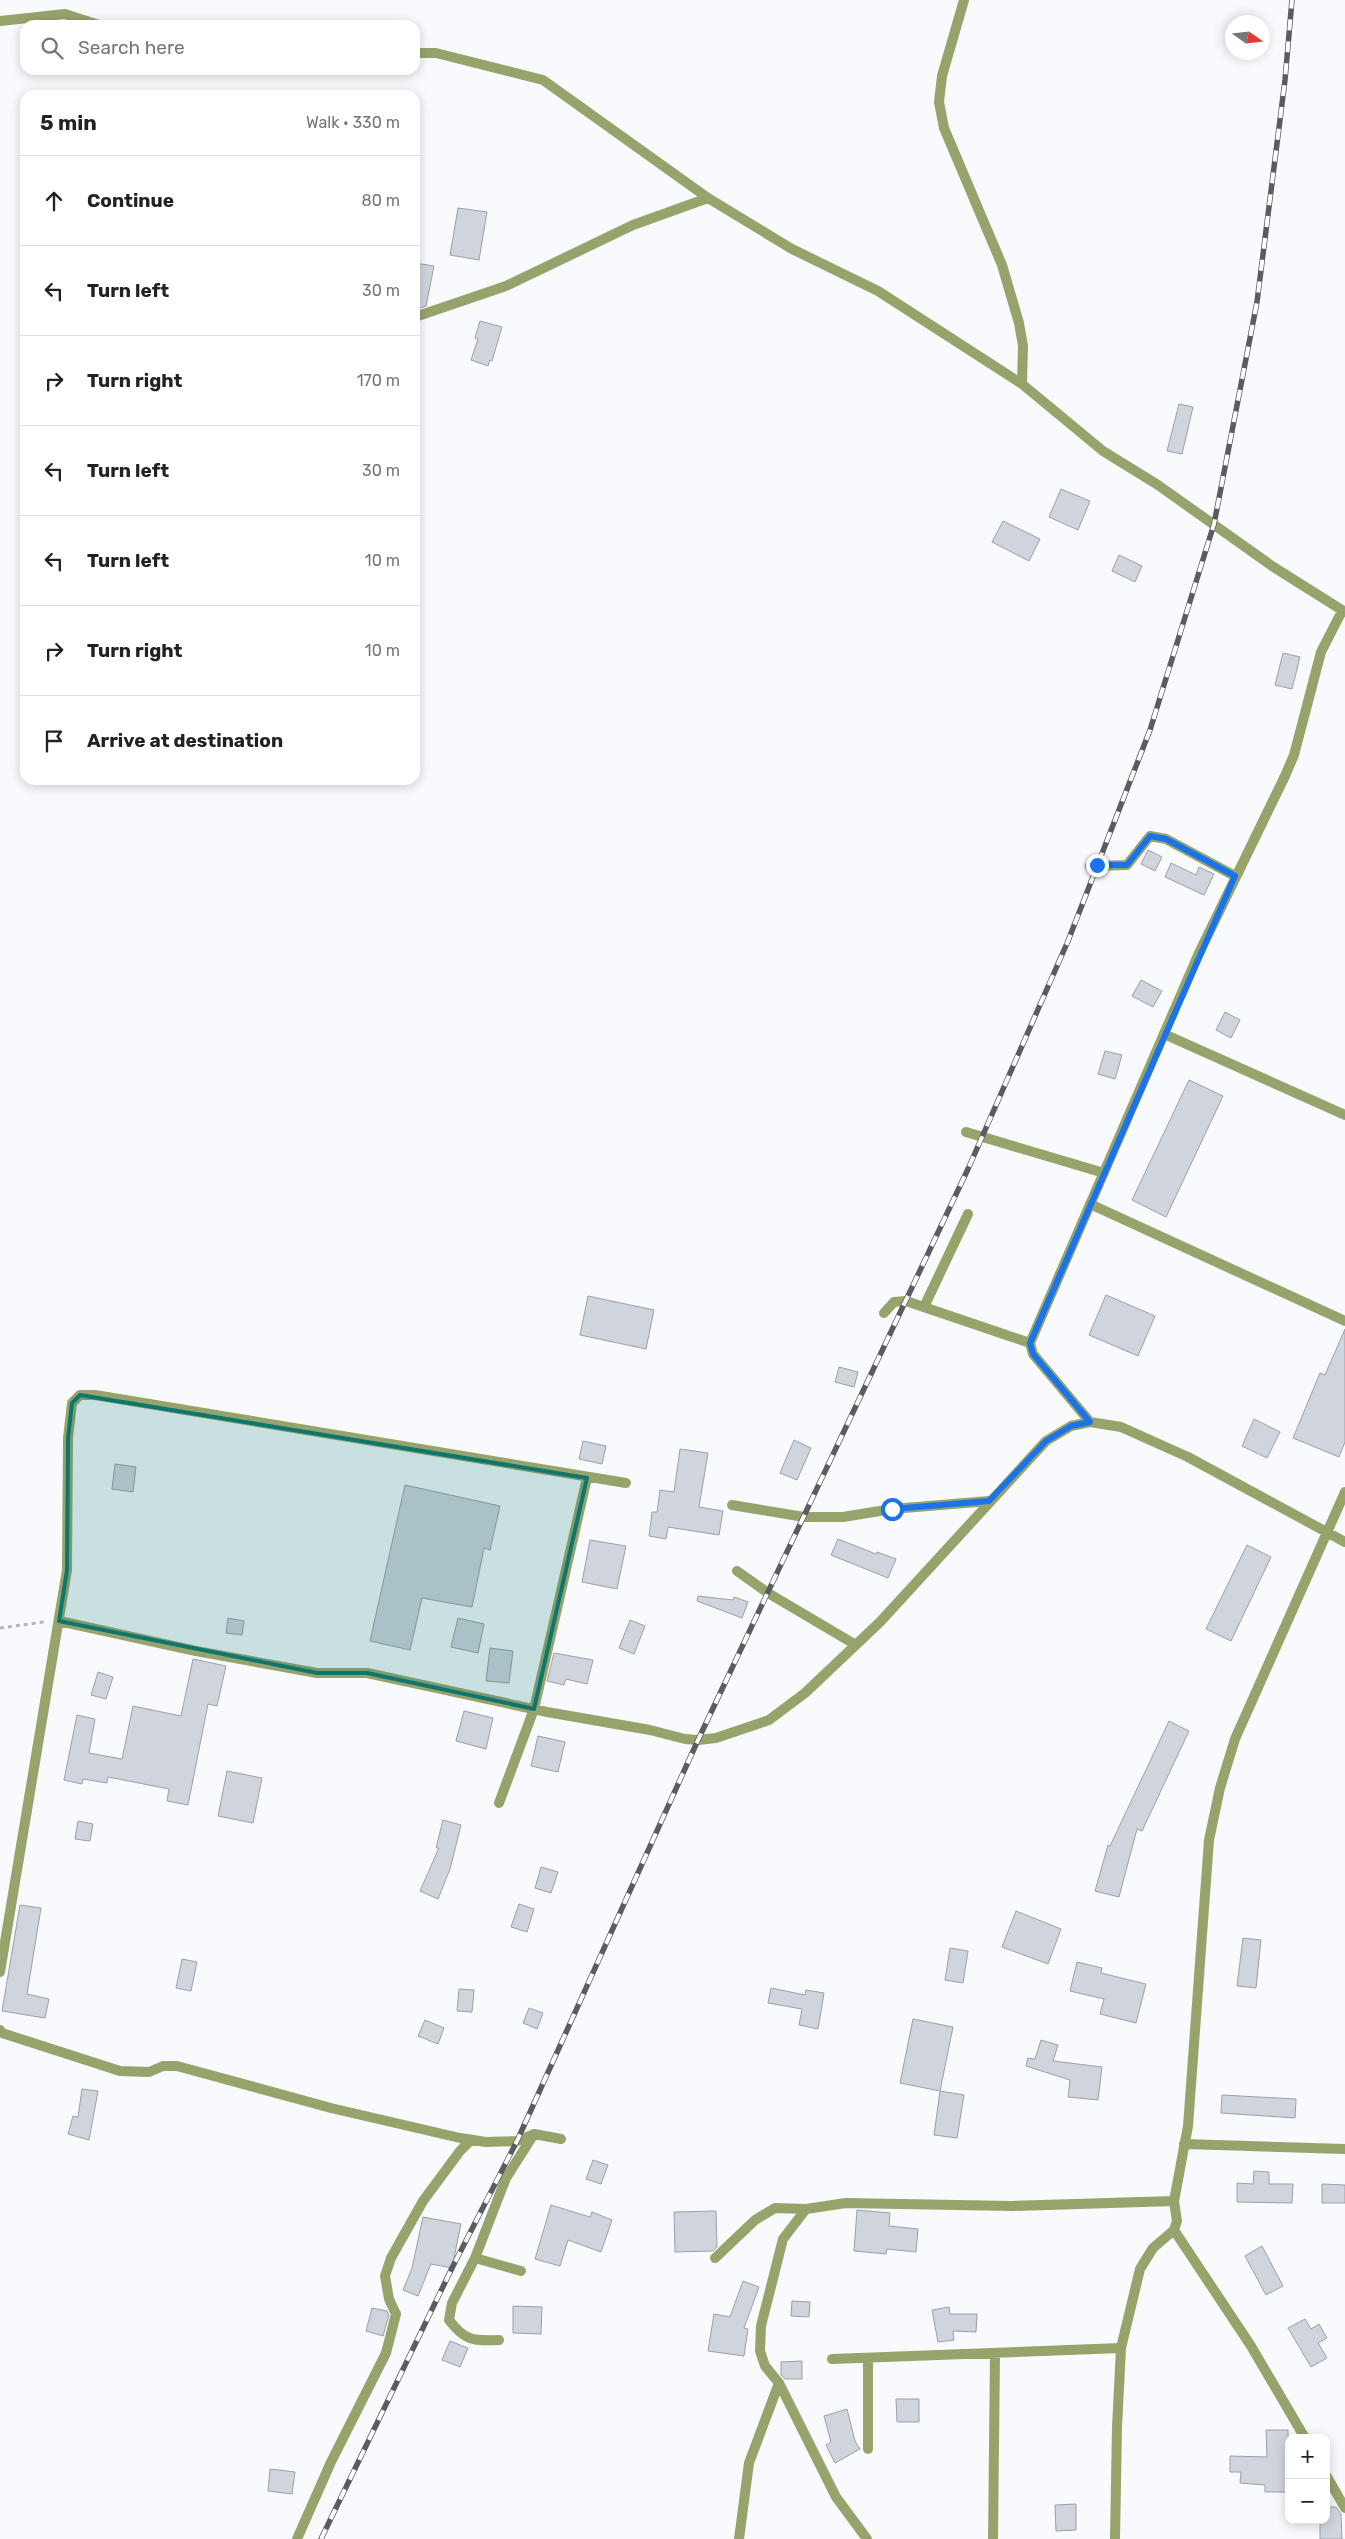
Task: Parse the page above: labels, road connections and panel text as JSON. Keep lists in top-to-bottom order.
{
  "north": "right",
  "page": {
    "search": "Search here",
    "heading": ["5 min", "Walk · 330 m"],
    "list": [
      ["Continue", "80 m"],
      ["Turn left", "30 m"],
      ["Turn right", "170 m"],
      ["Turn left", "30 m"],
      ["Turn left", "10 m"],
      ["Turn right", "10 m"],
      "Arrive at destination"
    ],
    "map_buttons": ["+", "−"]
  }
}
